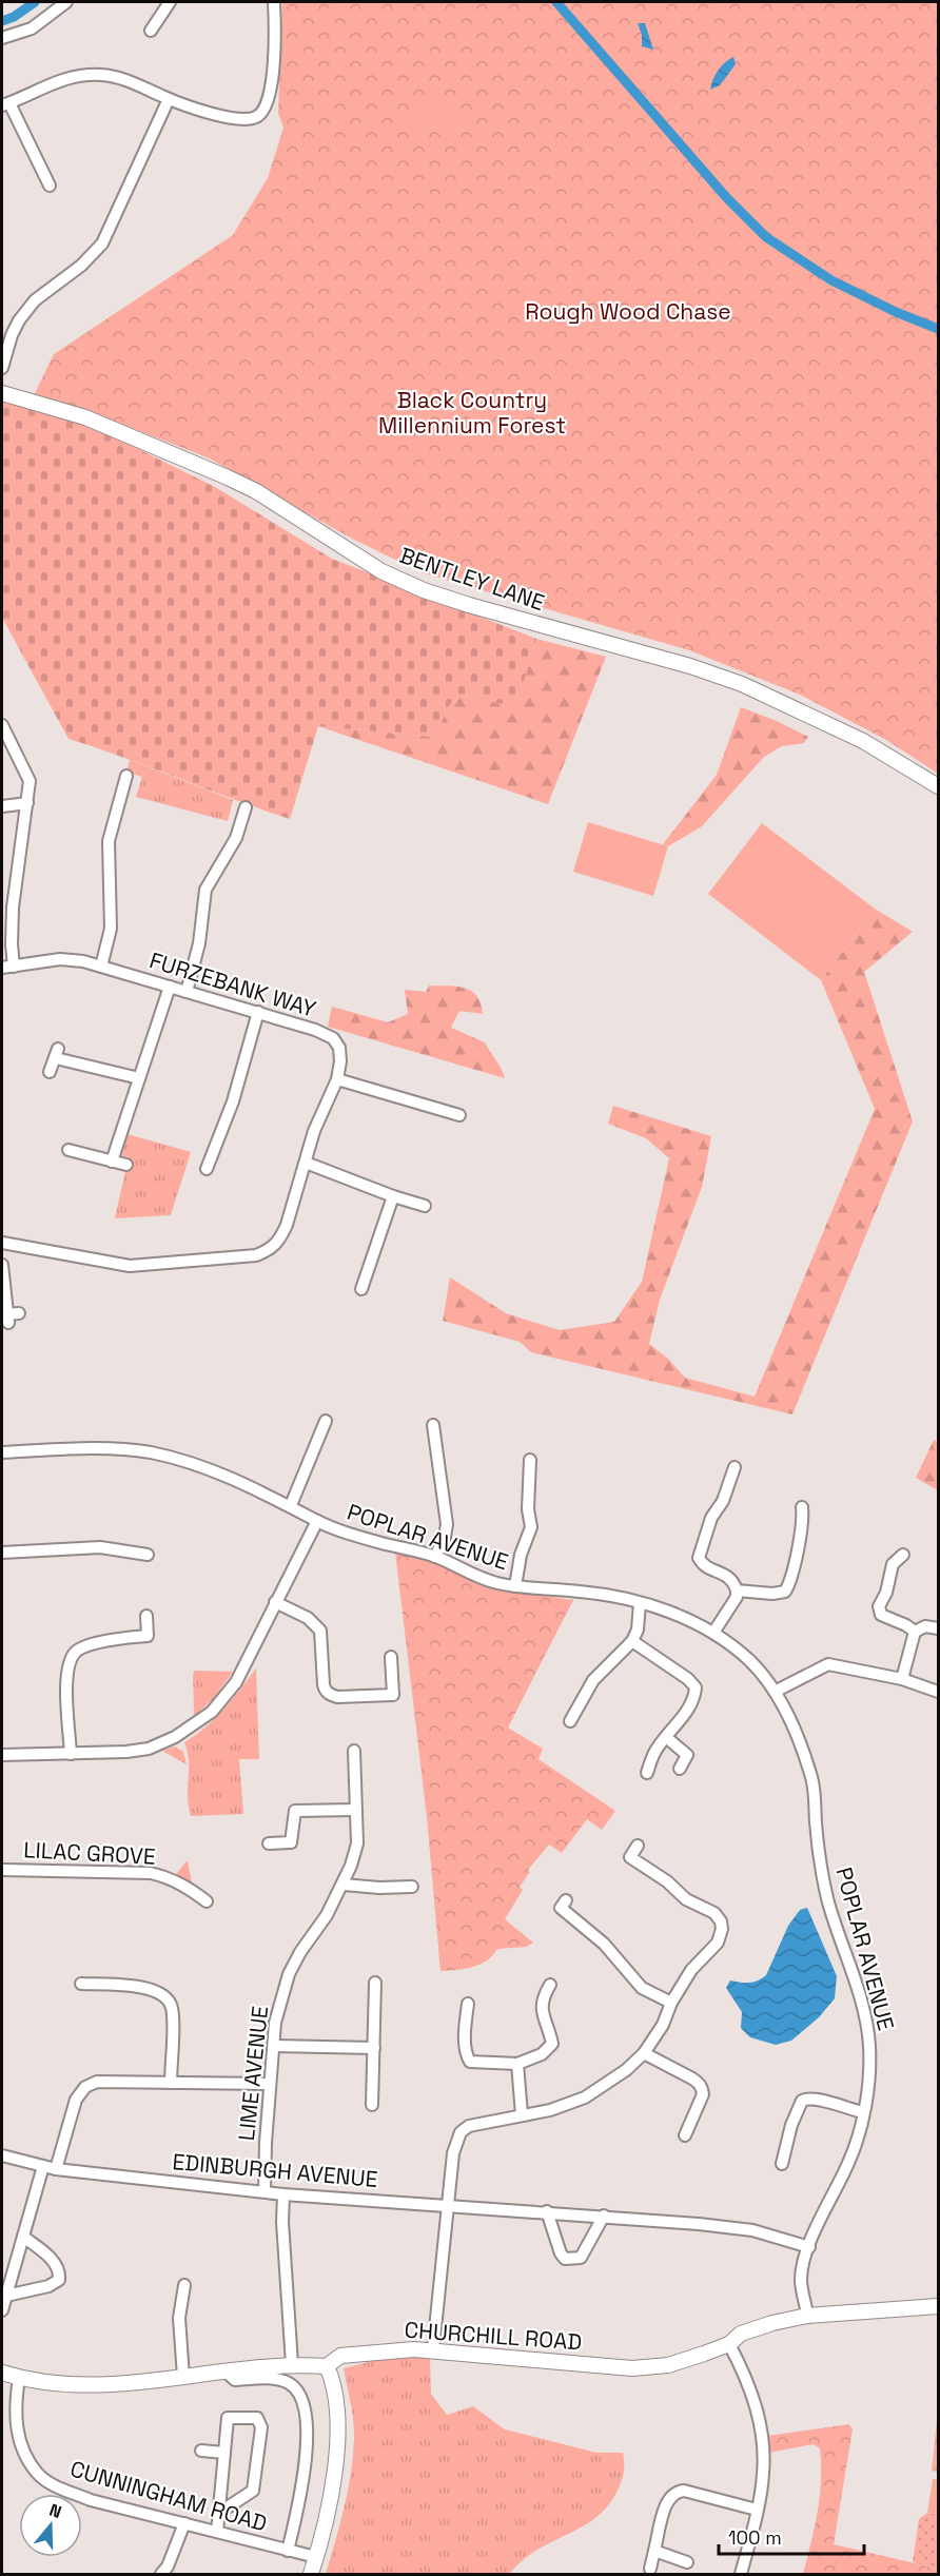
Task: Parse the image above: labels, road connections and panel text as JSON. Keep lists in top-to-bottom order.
{
  "streets": {
    "street": [
      "BENTLEY LANE",
      "FURZEBANK WAY",
      "POPLAR AVENUE",
      "LILAC GROVE",
      "LIME AVENUE",
      "EDINBURGH AVENUE",
      "CHURCHILL ROAD",
      "CUNNINGHAM ROAD"
    ]
  },
  "crossings": [
    ["POPLAR AVENUE", "EDINBURGH AVENUE"],
    ["POPLAR AVENUE", "CHURCHILL ROAD"],
    ["LIME AVENUE", "EDINBURGH AVENUE"],
    ["CHURCHILL ROAD", "CUNNINGHAM ROAD"]
  ],
  "parks": ["Rough Wood Chase", "Black Country Millennium Forest"],
  "scale_bar": "100 m",
  "north": "top"
}
